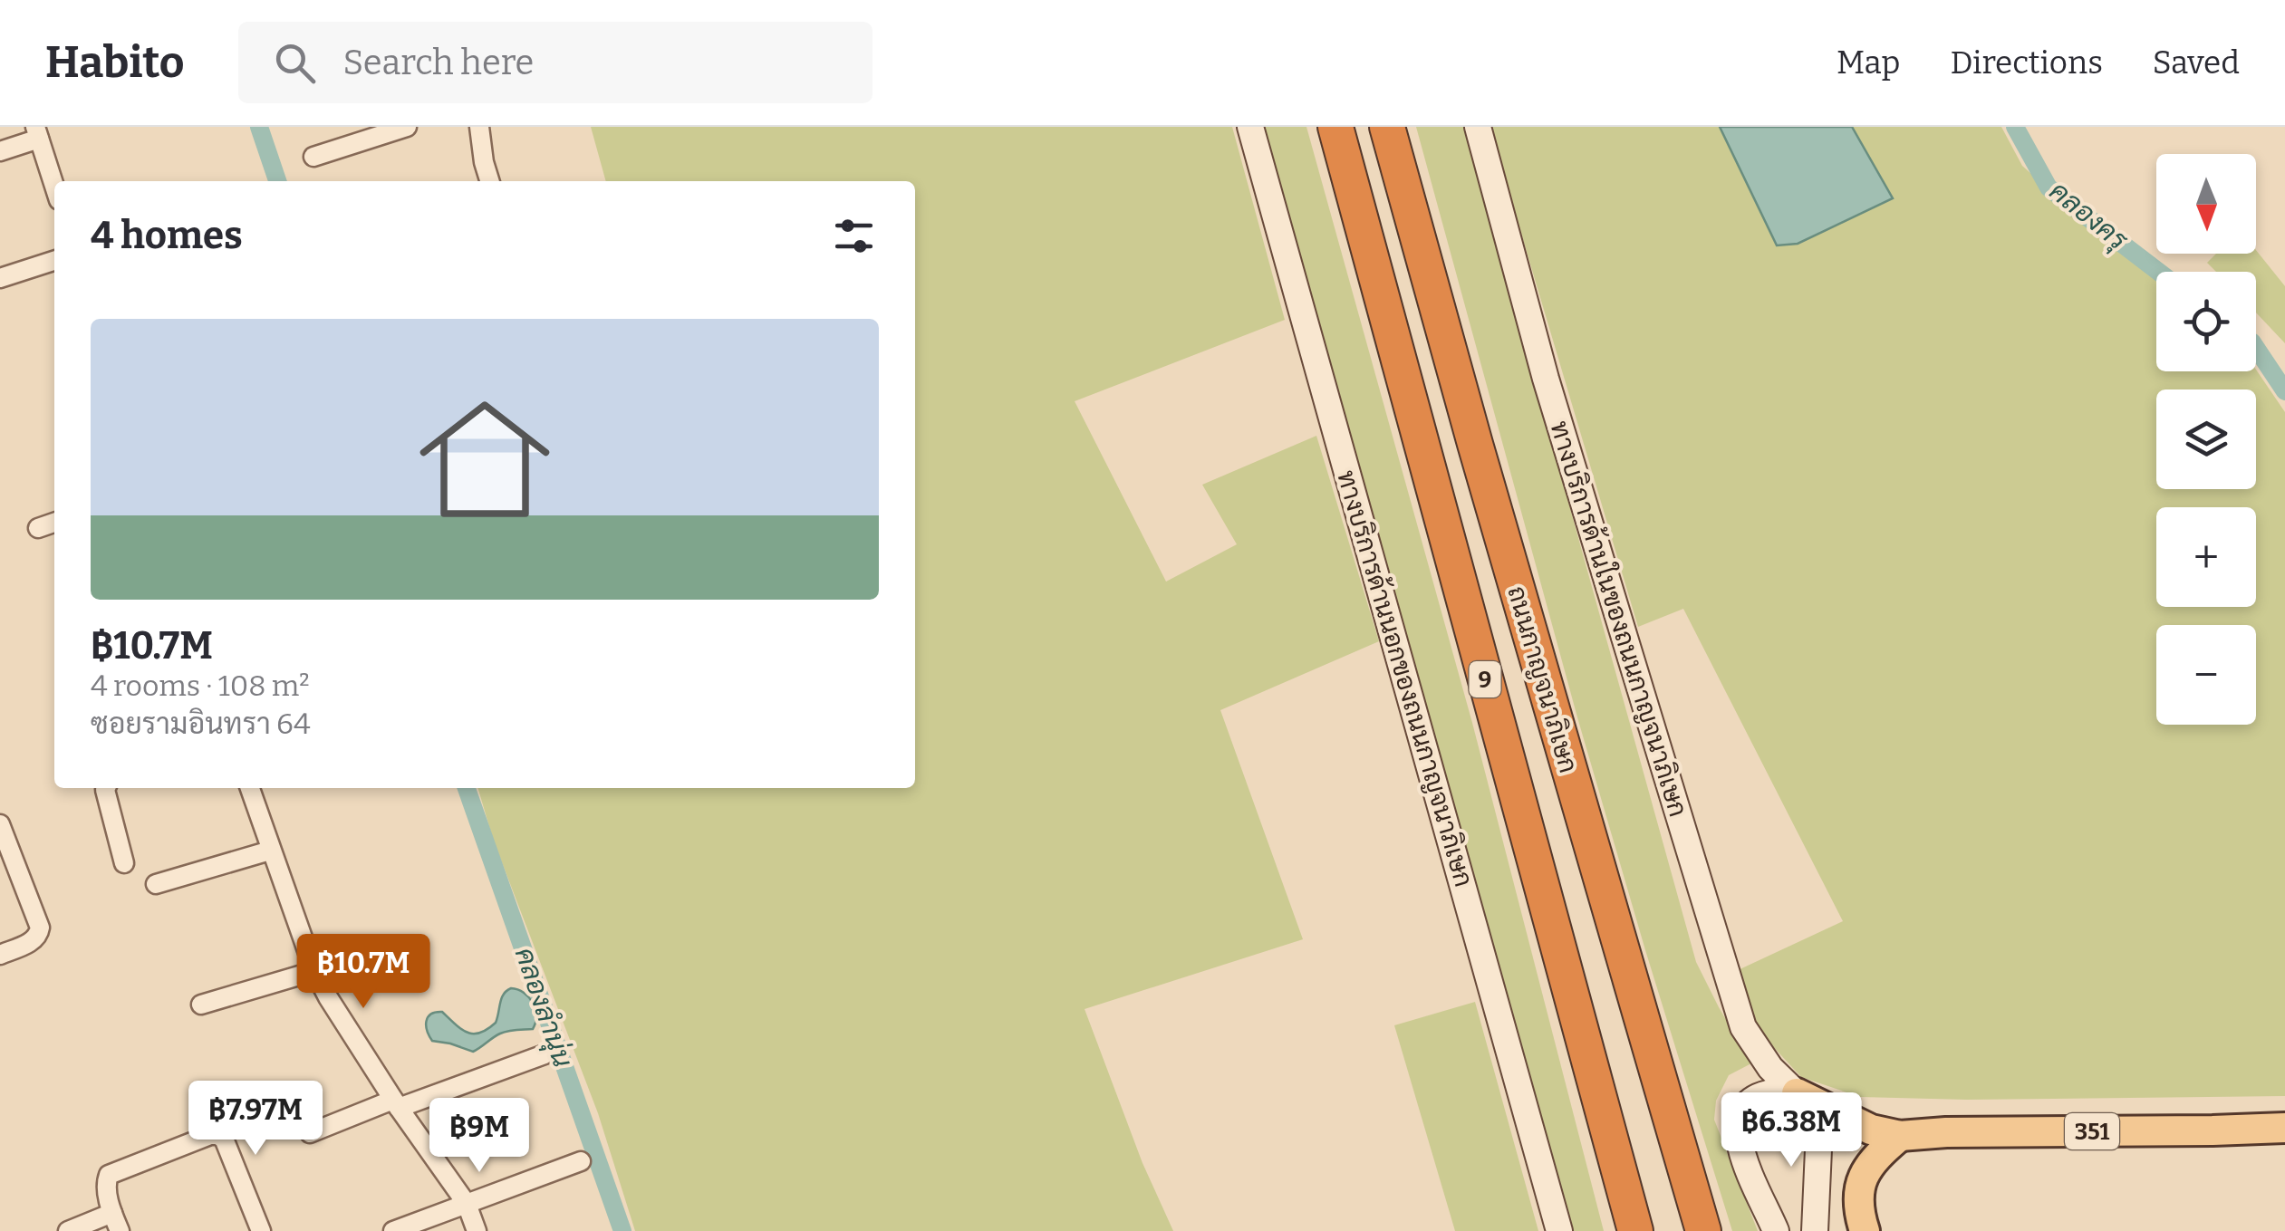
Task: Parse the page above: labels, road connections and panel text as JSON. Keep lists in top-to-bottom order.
{
  "streets": {
    "highway": ["9", "ถนนกาญจนาภิเษก"],
    "main road": ["ทางบริการด้านในของถนนกาญจนาภิเษก", "ทางบริการด้านนอกของถนนกาญจนาภิเษก", "351"]
  },
  "crossings": [
    ["ทางบริการด้านในของถนนกาญจนาภิเษก", "351"]
  ],
  "water": ["คลองครุ", "คลองลำนุ่น"],
  "north": "bottom",
  "page": {
    "header": "Habito",
    "search": "Search here",
    "nav": ["Map", "Directions", "Saved"],
    "map_buttons": ["+", "−"],
    "heading": "4 homes",
    "list": [
      {
        "name": "฿10.7M",
        "note": "4 rooms · 108 m² · ซอยรามอินทรา 64"
      }
    ],
    "price": [
      "฿10.7M",
      "฿7.97M",
      "฿6.38M",
      "฿9M"
    ]
  }
}
